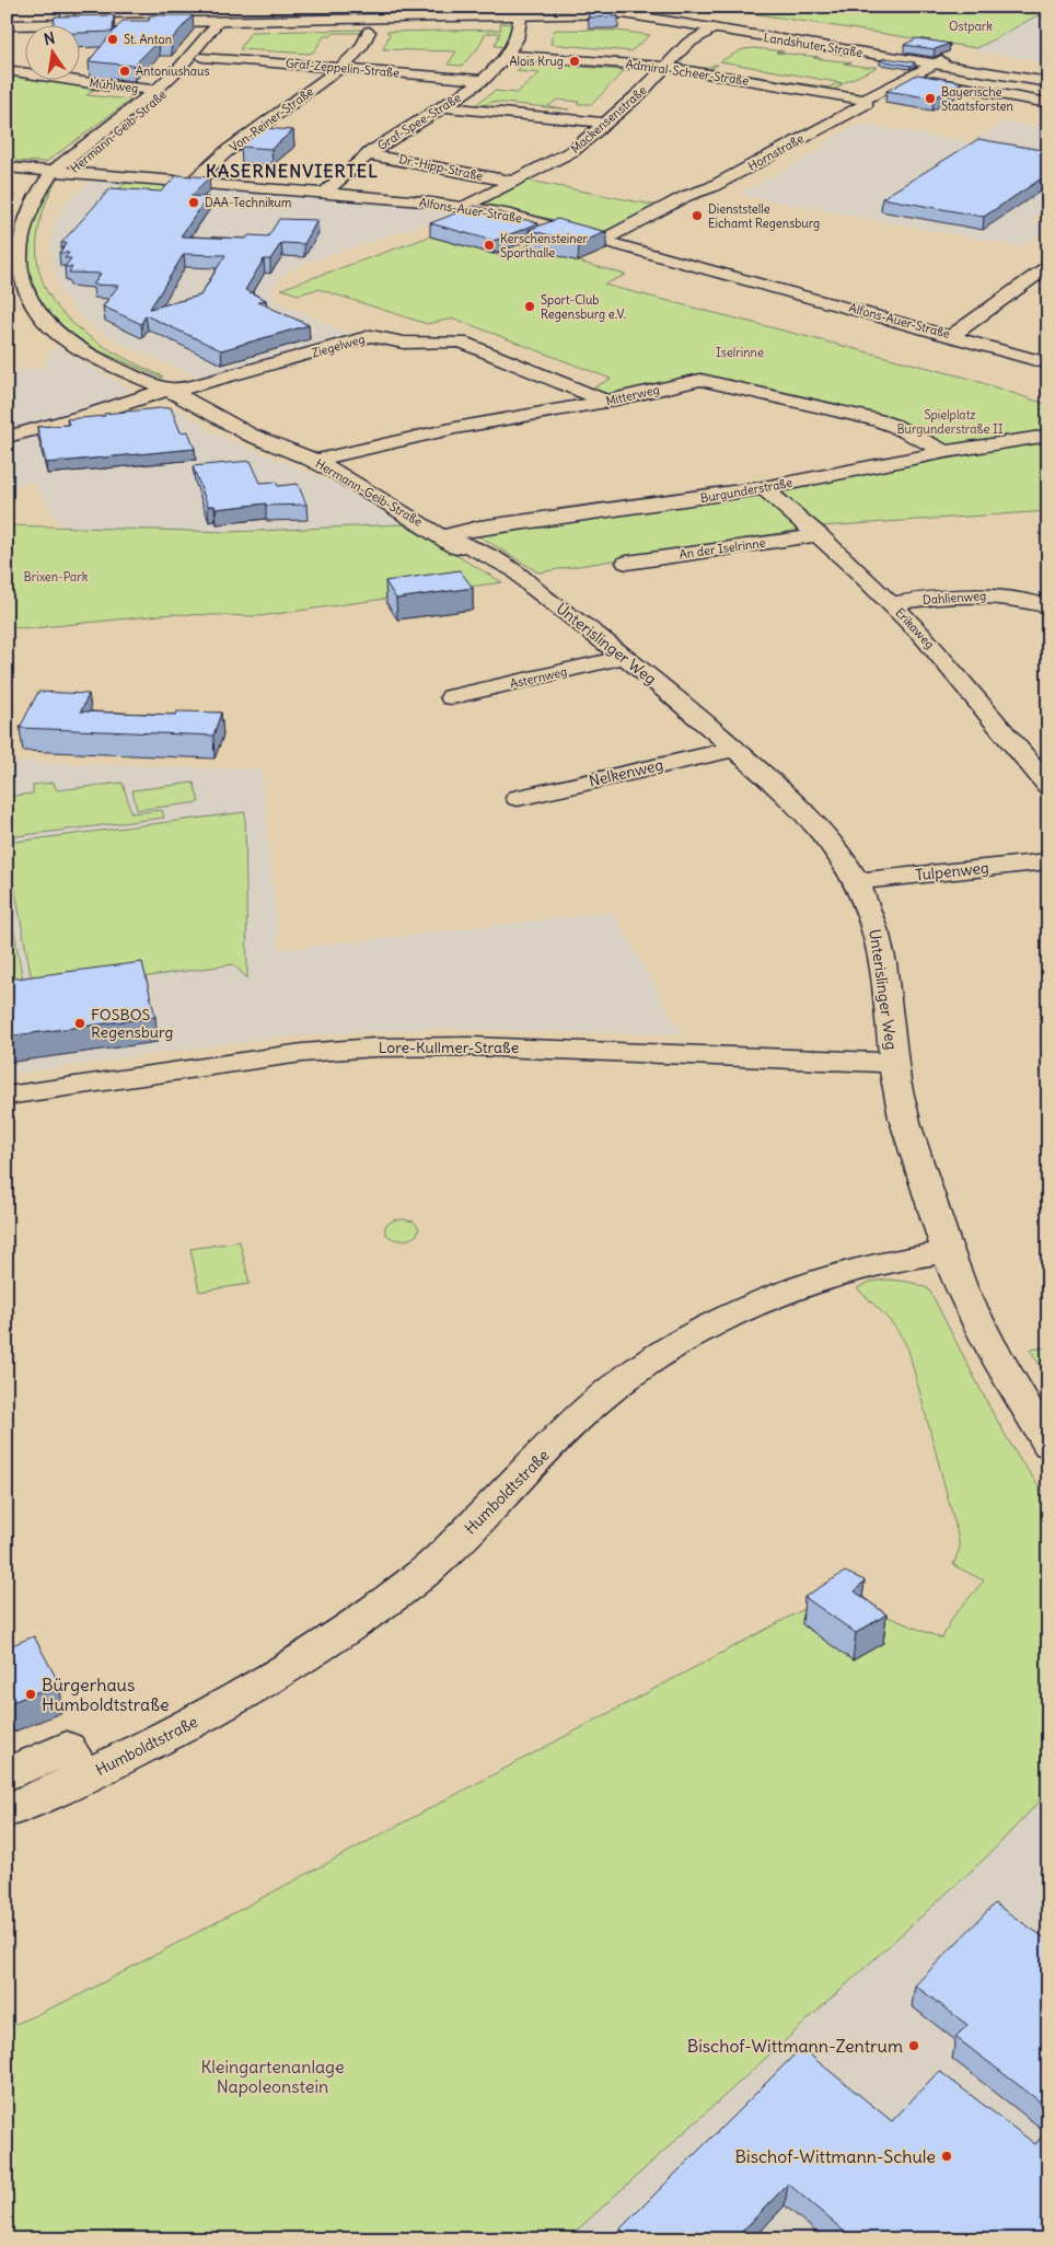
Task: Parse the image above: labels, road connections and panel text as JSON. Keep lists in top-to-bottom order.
{
  "streets": {
    "street": [
      "Landshuter Straße",
      "Graf-Zeppelin-Straße",
      "Admiral-Scheer-Straße",
      "Mühlweg",
      "Von-Reiner-Straße",
      "Mackensenstraße",
      "Graf-Spee-Straße",
      "Hermann-Geib-Straße",
      "Hornstraße",
      "Dr.-Hipp-Straße",
      "Alfons-Auer-Straße",
      "Ziegelweg",
      "Mitterweg",
      "Burgunderstraße",
      "An der Iselrinne",
      "Dahlienweg",
      "Erikaweg",
      "Unterislinger Weg",
      "Asternweg",
      "Nelkenweg",
      "Tulpenweg",
      "Lore-Kullmer-Straße",
      "Humboldtstraße"
    ]
  },
  "crossings": [
    ["Landshuter Straße", "Mackensenstraße"],
    ["Landshuter Straße", "Hermann-Geib-Straße"],
    ["Landshuter Straße", "Hornstraße"],
    ["Graf-Zeppelin-Straße", "Von-Reiner-Straße"],
    ["Graf-Zeppelin-Straße", "Graf-Spee-Straße"],
    ["Graf-Zeppelin-Straße", "Hermann-Geib-Straße"],
    ["Admiral-Scheer-Straße", "Mackensenstraße"],
    ["Admiral-Scheer-Straße", "Graf-Spee-Straße"],
    ["Admiral-Scheer-Straße", "Hornstraße"],
    ["Mühlweg", "Hermann-Geib-Straße"],
    ["Von-Reiner-Straße", "Alfons-Auer-Straße"],
    ["Mackensenstraße", "Dr.-Hipp-Straße"],
    ["Mackensenstraße", "Alfons-Auer-Straße"],
    ["Graf-Spee-Straße", "Dr.-Hipp-Straße"],
    ["Graf-Spee-Straße", "Alfons-Auer-Straße"],
    ["Hermann-Geib-Straße", "Alfons-Auer-Straße"],
    ["Hermann-Geib-Straße", "Ziegelweg"],
    ["Hermann-Geib-Straße", "Mitterweg"],
    ["Hermann-Geib-Straße", "Burgunderstraße"],
    ["Hermann-Geib-Straße", "Unterislinger Weg"],
    ["Hornstraße", "Alfons-Auer-Straße"],
    ["Ziegelweg", "Mitterweg"],
    ["Mitterweg", "Burgunderstraße"],
    ["Burgunderstraße", "Erikaweg"],
    ["Burgunderstraße", "Unterislinger Weg"],
    ["An der Iselrinne", "Erikaweg"],
    ["Dahlienweg", "Erikaweg"],
    ["Unterislinger Weg", "Asternweg"],
    ["Unterislinger Weg", "Nelkenweg"],
    ["Unterislinger Weg", "Tulpenweg"],
    ["Unterislinger Weg", "Lore-Kullmer-Straße"],
    ["Unterislinger Weg", "Humboldtstraße"]
  ],
  "districts": ["KASERNENVIERTEL"],
  "parks": [
    "Ostpark",
    "Iselrinne",
    "Spielplatz Burgunderstraße II",
    "Brixen-Park",
    "Kleingartenanlage Napoleonstein"
  ],
  "places": [
    "St. Anton",
    "Alois Krug",
    "Antoniushaus",
    "Bayerische Staatsforsten",
    "DAA-Technikum",
    "Dienststelle Eichamt Regensburg",
    "Kerschensteiner Sporthalle",
    "Sport-Club Regensburg e.V.",
    "FOSBOS Regensburg",
    "Bürgerhaus Humboldtstraße",
    "Bischof-Wittmann-Zentrum",
    "Bischof-Wittmann-Schule"
  ],
  "north": "top"
}
